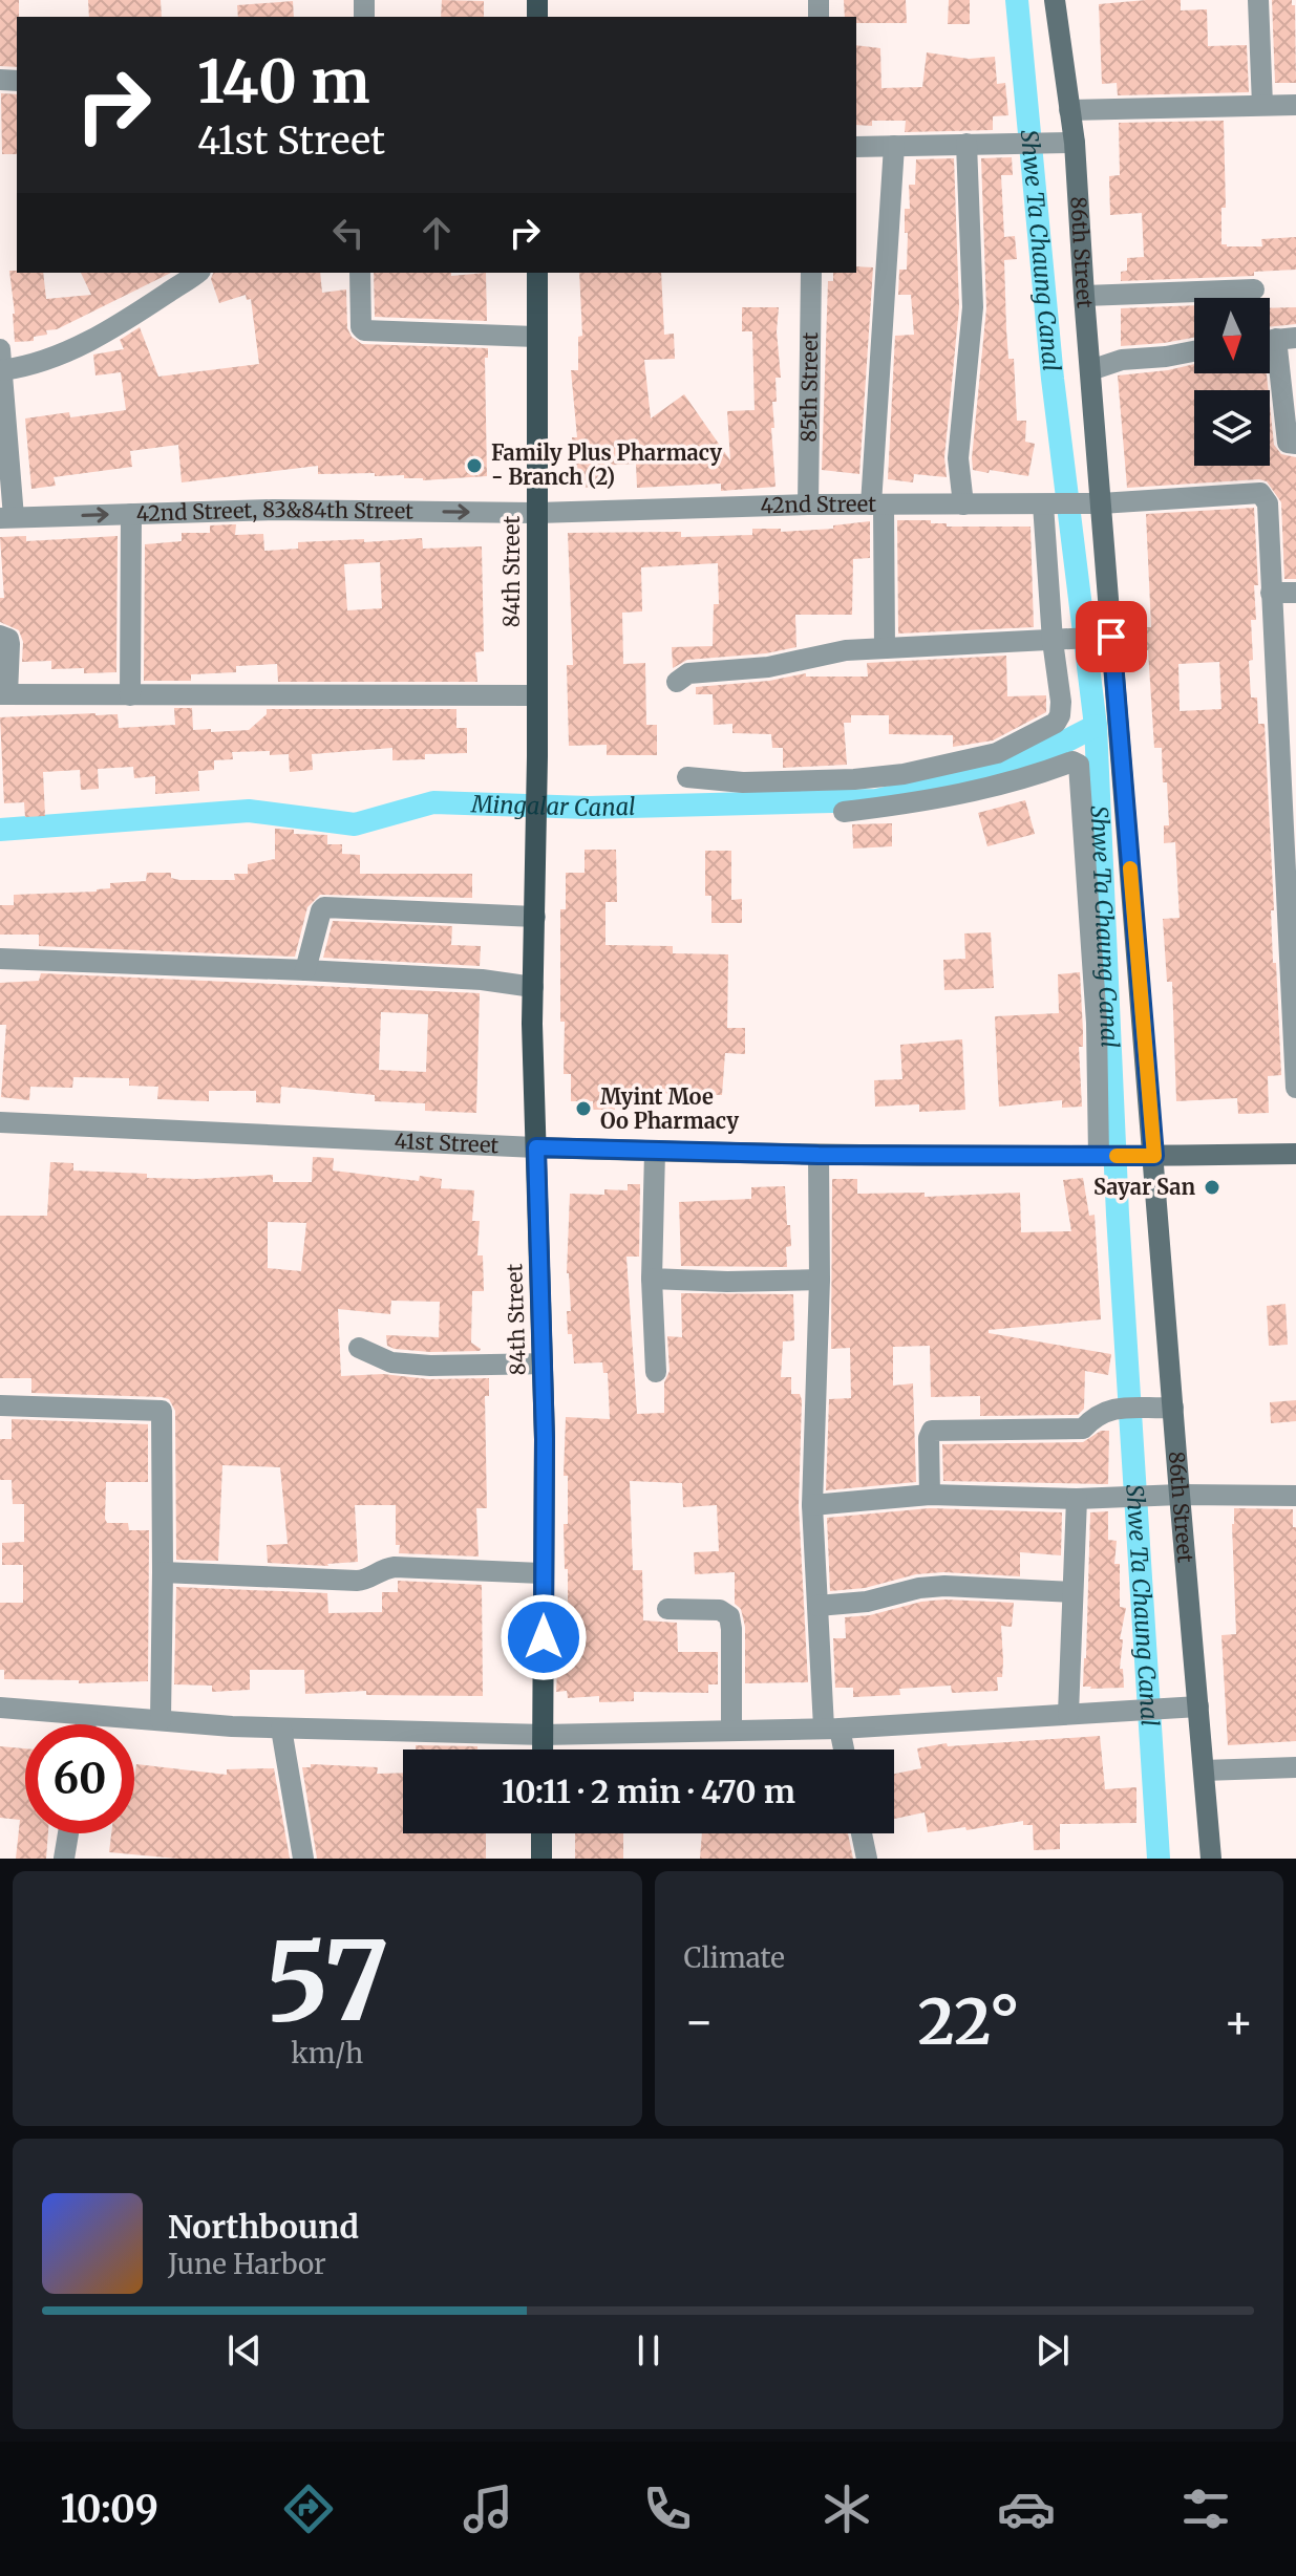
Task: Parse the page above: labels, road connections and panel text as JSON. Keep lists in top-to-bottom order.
{
  "streets": {
    "main road": ["86th Street", "84th Street", "41st Street"],
    "street": ["85th Street", "42nd Street", "42nd Street, 83&84th Street"]
  },
  "crossings": [
    ["86th Street", "42nd Street"],
    ["86th Street", "41st Street"],
    ["85th Street", "42nd Street"],
    ["42nd Street", "42nd Street, 83&84th Street"],
    ["42nd Street", "84th Street"],
    ["42nd Street, 83&84th Street", "84th Street"],
    ["84th Street", "41st Street"]
  ],
  "water": ["Shwe Ta Chaung Canal", "Mingalar Canal"],
  "places": ["Family Plus Pharmacy - Branch (2)", "Myint Moe Oo Pharmacy", "Sayar San"],
  "north": "bottom",
  "page": {
    "turn": ["140 m", "41st Street"],
    "limit": "60",
    "trip": "10:11 · 2 min · 470 m",
    "tile": [
      ["57", "km/h"],
      "Climate"
    ],
    "heat": ["−", "22°", "+"],
    "song": ["Northbound", "June Harbor"],
    "tabs": "10:09"
  }
}
